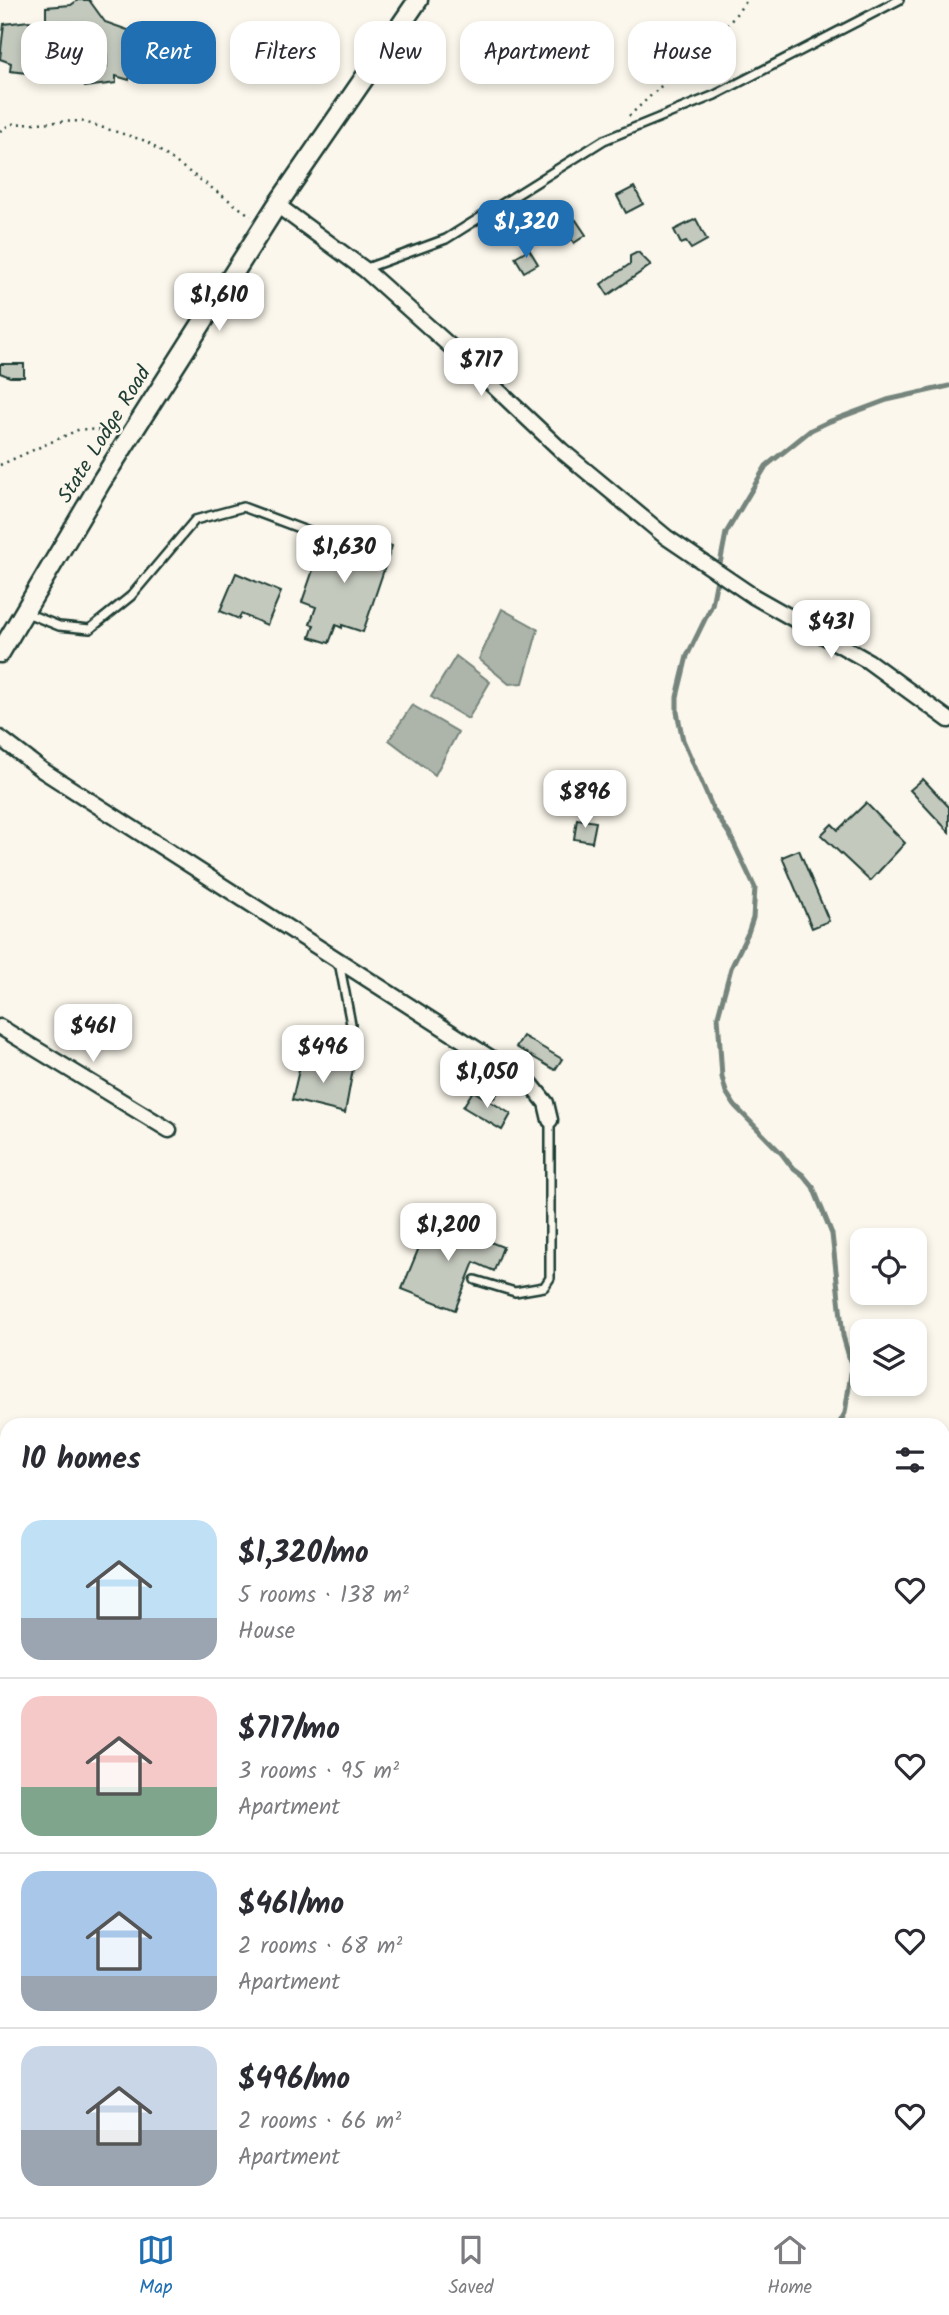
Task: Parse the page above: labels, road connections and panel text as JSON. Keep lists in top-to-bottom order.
{
  "streets": {
    "street": ["State Lodge Road"]
  },
  "page": {
    "chip": [
      "Buy",
      "Rent",
      "Filters",
      "New",
      "Apartment",
      "House"
    ],
    "price": [
      "$1,320",
      "$1,610",
      "$717",
      "$1,630",
      "$431",
      "$896",
      "$461",
      "$496",
      "$1,050",
      "$1,200"
    ],
    "heading": "10 homes",
    "list": [
      {
        "name": "$1,320/mo",
        "note": "5 rooms · 138 m² · House"
      },
      {
        "name": "$717/mo",
        "note": "3 rooms · 95 m² · Apartment"
      },
      {
        "name": "$461/mo",
        "note": "2 rooms · 68 m² · Apartment"
      },
      {
        "name": "$496/mo",
        "note": "2 rooms · 66 m² · Apartment"
      }
    ],
    "tabs": ["Map", "Saved", "Home"]
  }
}
